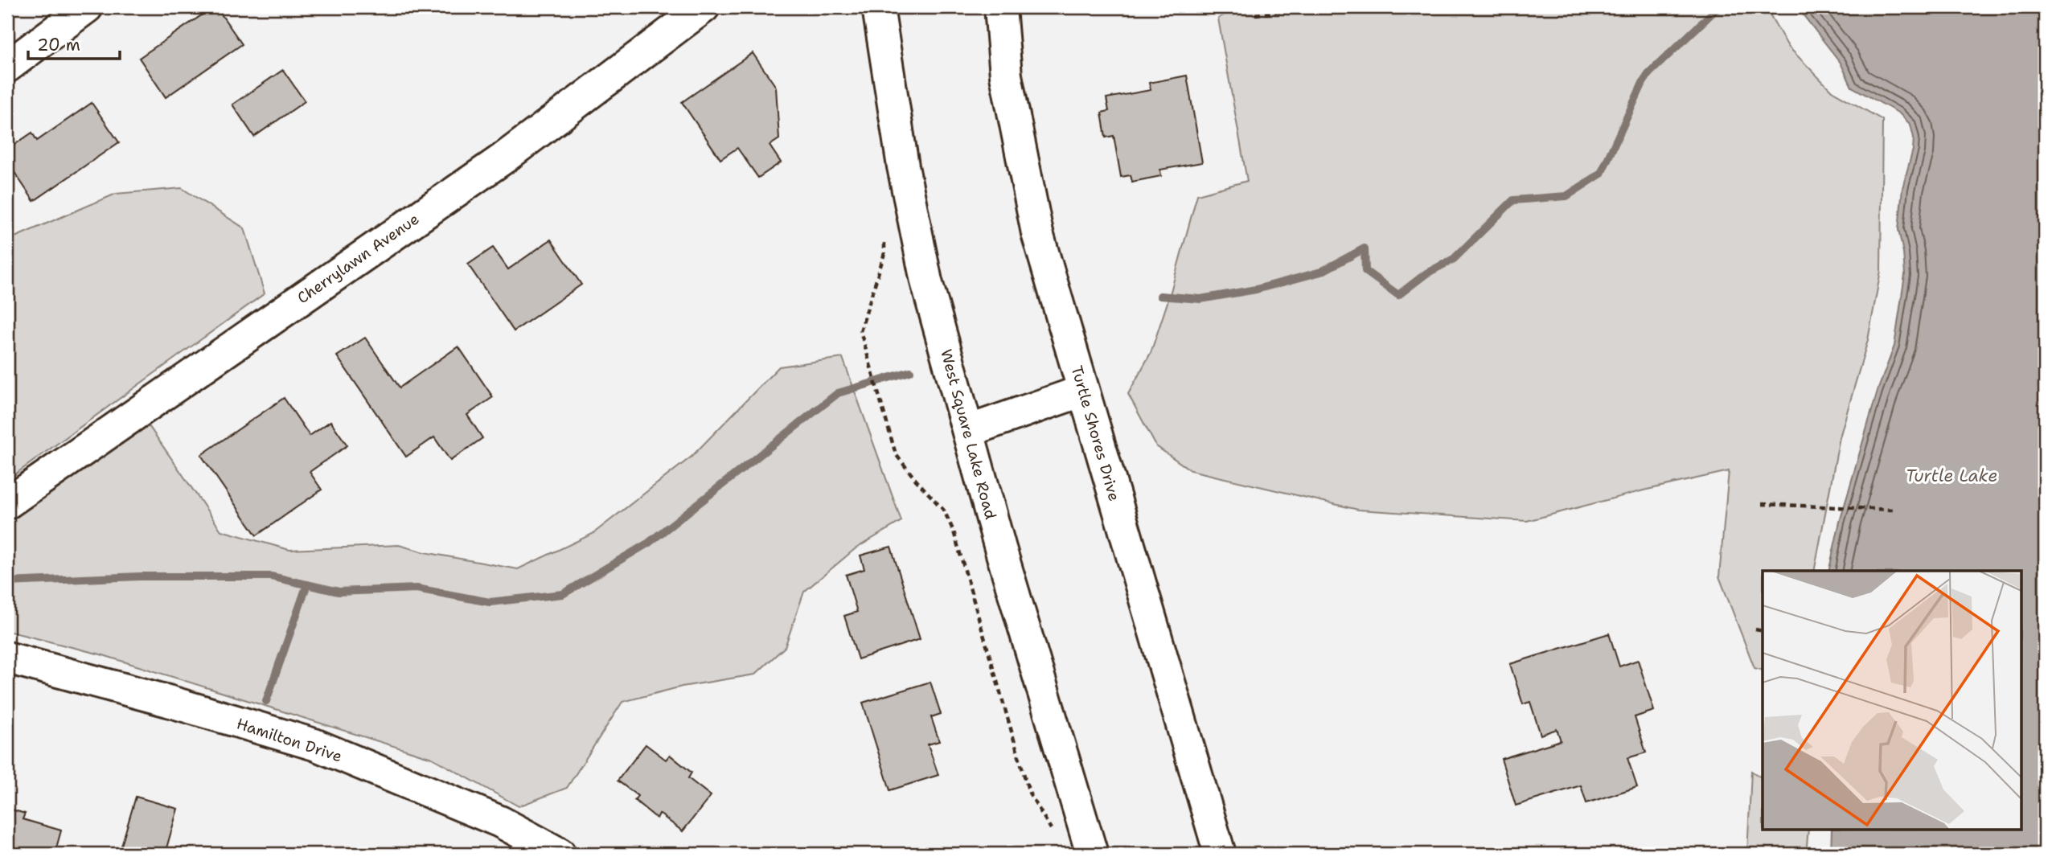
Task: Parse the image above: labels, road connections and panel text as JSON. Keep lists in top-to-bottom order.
{
  "streets": {
    "street": [
      "Cherrylawn Avenue",
      "Turtle Shores Drive",
      "West Square Lake Road",
      "Hamilton Drive"
    ]
  },
  "water": ["Turtle Lake"],
  "scale_bar": "20 m"
}
